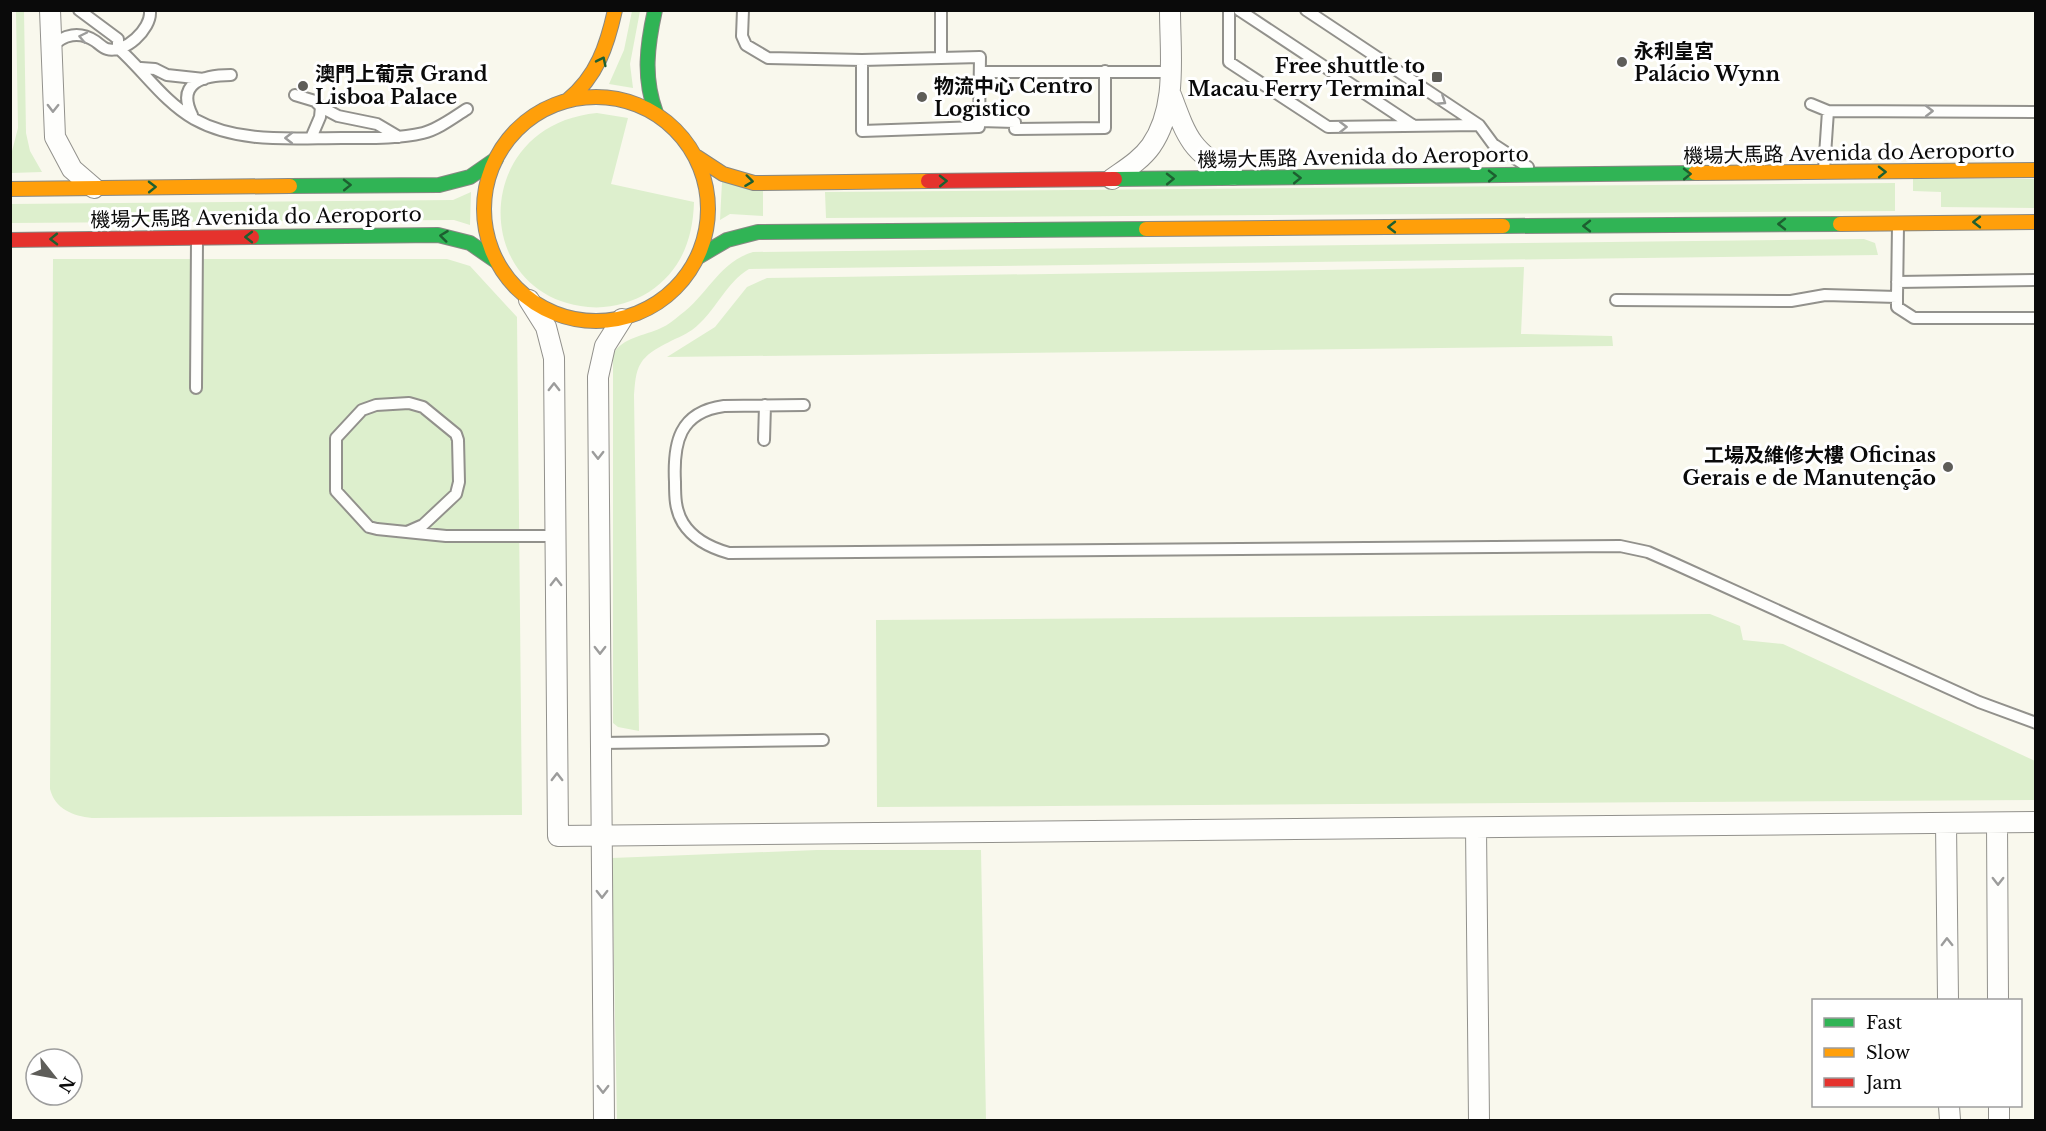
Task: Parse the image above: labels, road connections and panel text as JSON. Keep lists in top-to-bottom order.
{
  "streets": {
    "main road": ["機場大馬路 Avenida do Aeroporto"]
  },
  "places": {
    "other": [
      "永利皇宮 Palácio Wynn",
      "澳門上葡京 Grand Lisboa Palace",
      "物流中心 Centro Logistico",
      "工場及維修大樓 Oficinas Gerais e de Manutenção"
    ],
    "transit": ["Free shuttle to Macau Ferry Terminal"]
  },
  "legend": ["Fast", "Slow", "Jam"],
  "north": "bottom right"
}
